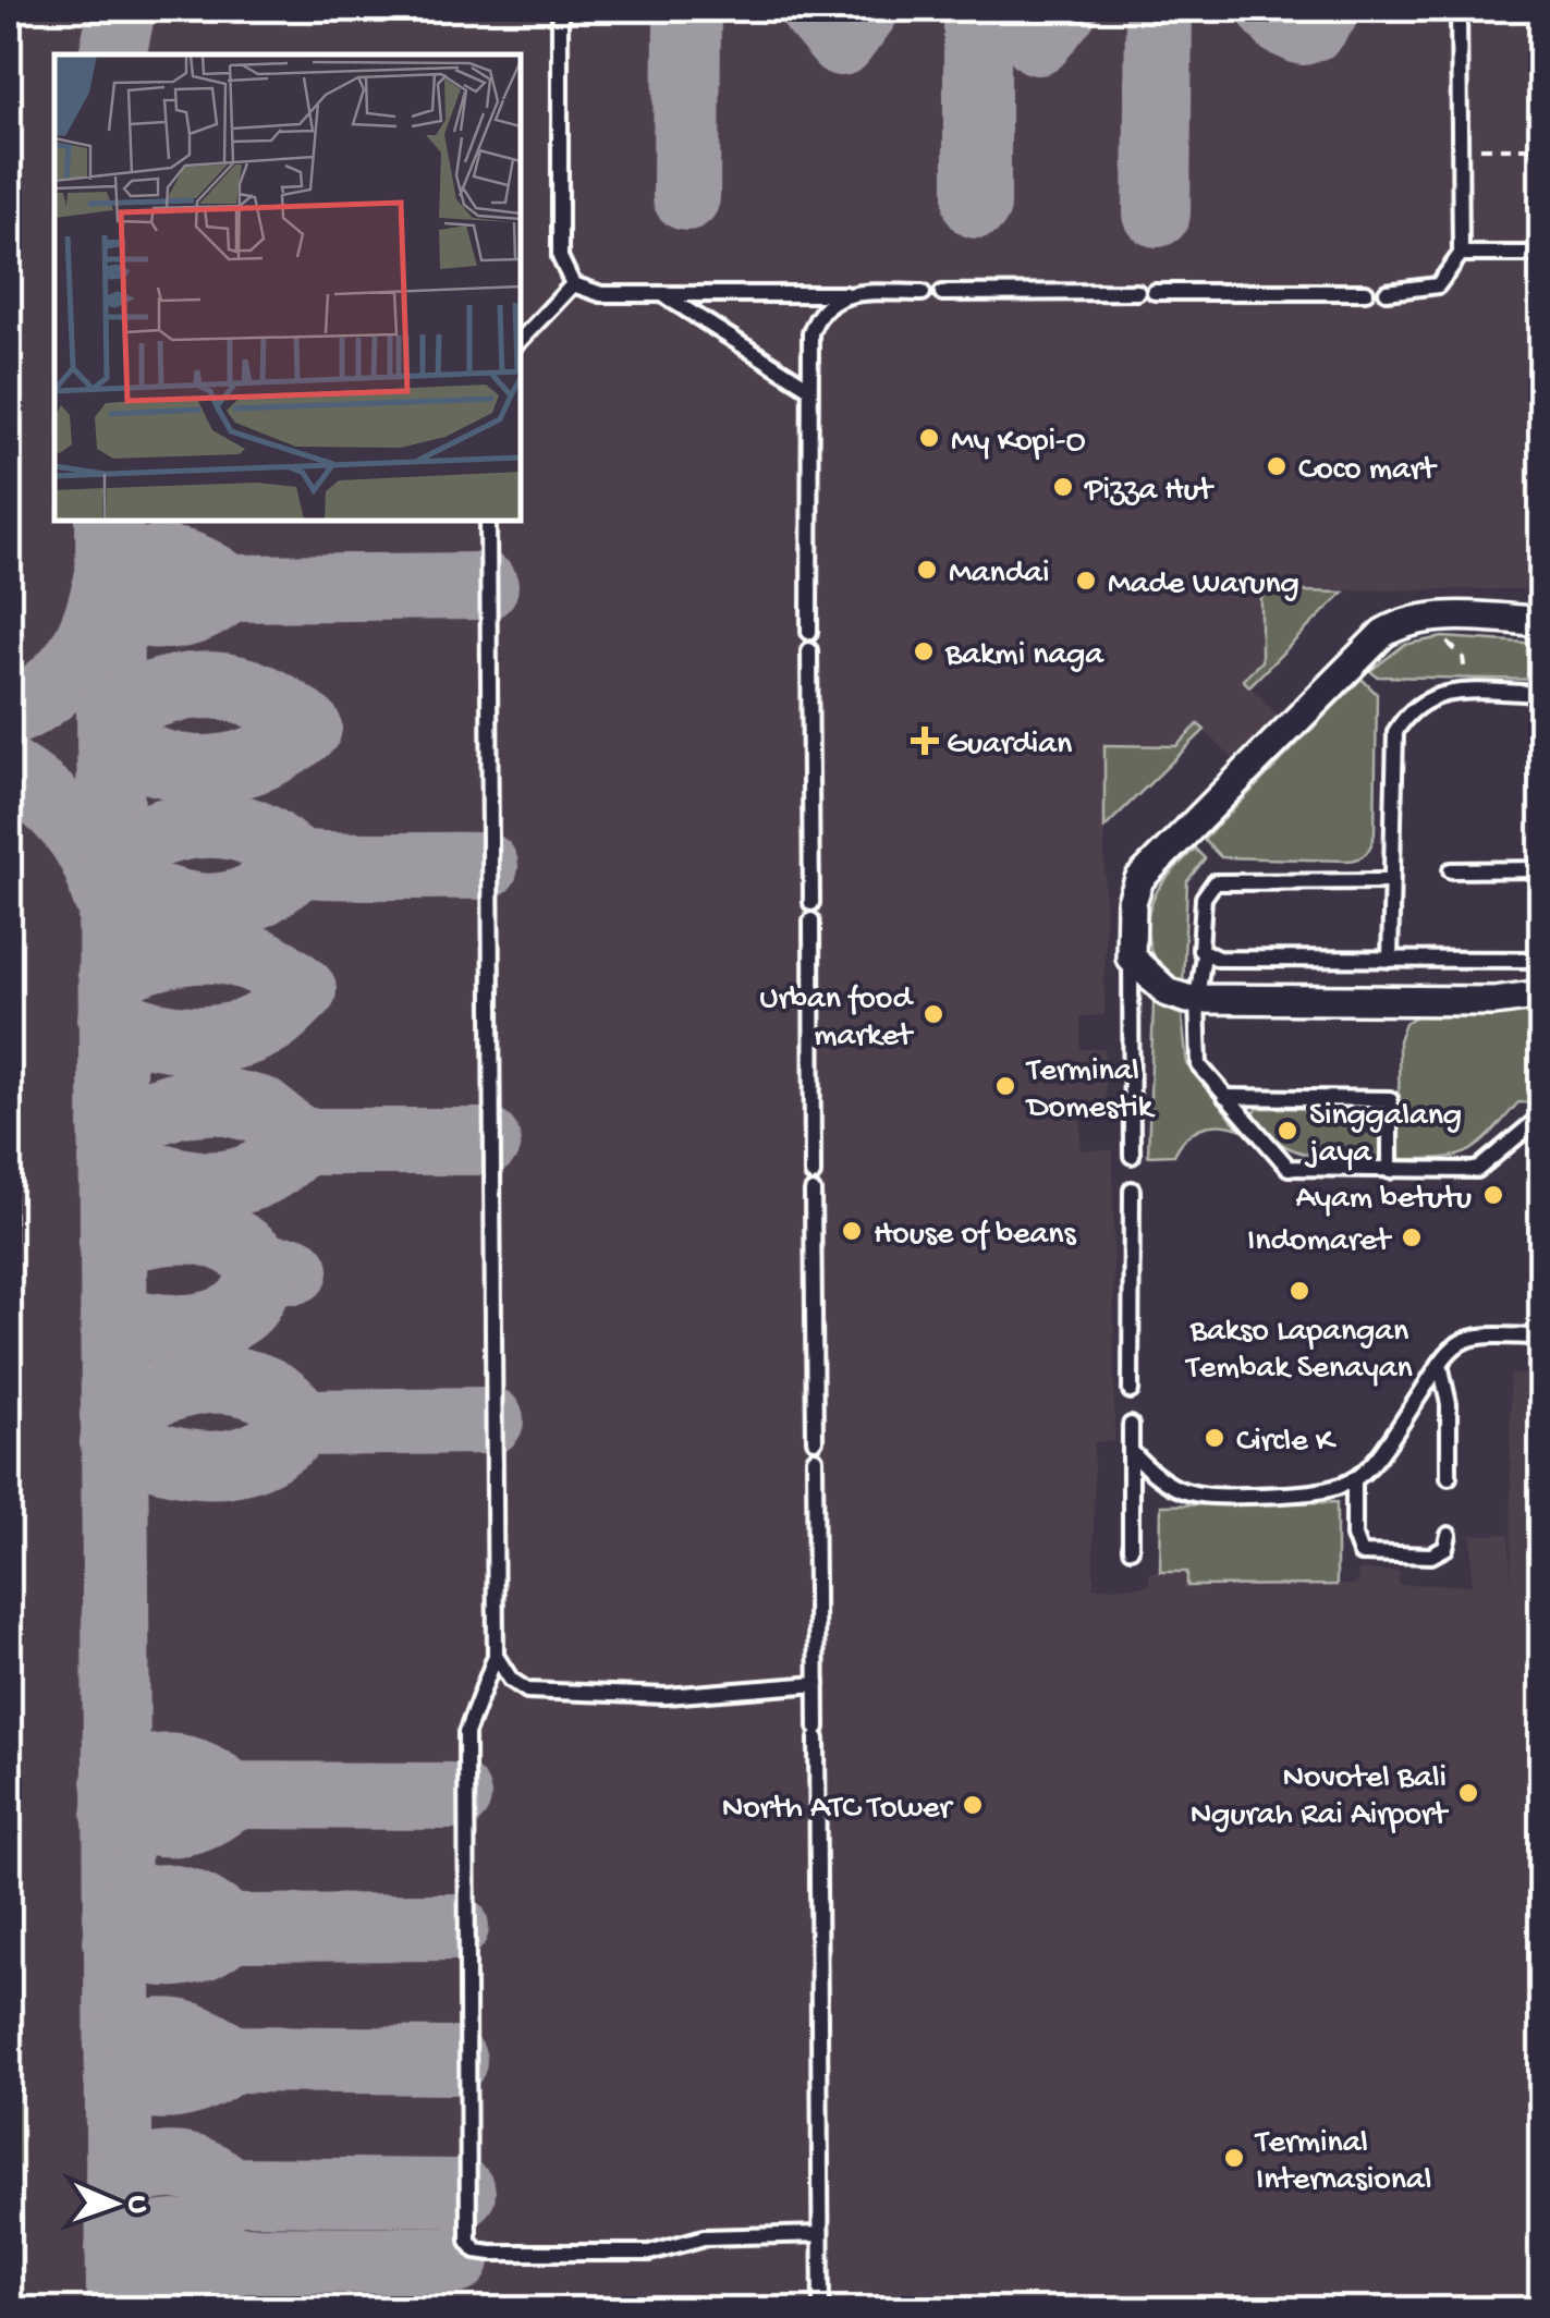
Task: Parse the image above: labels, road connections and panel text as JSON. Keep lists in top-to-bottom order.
{
  "places": {
    "other": [
      "My Kopi-O",
      "Coco mart",
      "Pizza Hut",
      "Mandai",
      "Made Warung",
      "Bakmi naga",
      "Urban food market",
      "Terminal Domestik",
      "Singgalang jaya",
      "Ayam betutu",
      "House of beans",
      "Indomaret",
      "Bakso Lapangan Tembak Senayan",
      "Circle K",
      "Novotel Bali Ngurah Rai Airport",
      "North ATC Tower",
      "Terminal Internasional"
    ],
    "health": ["Guardian"]
  },
  "north": "right"
}
